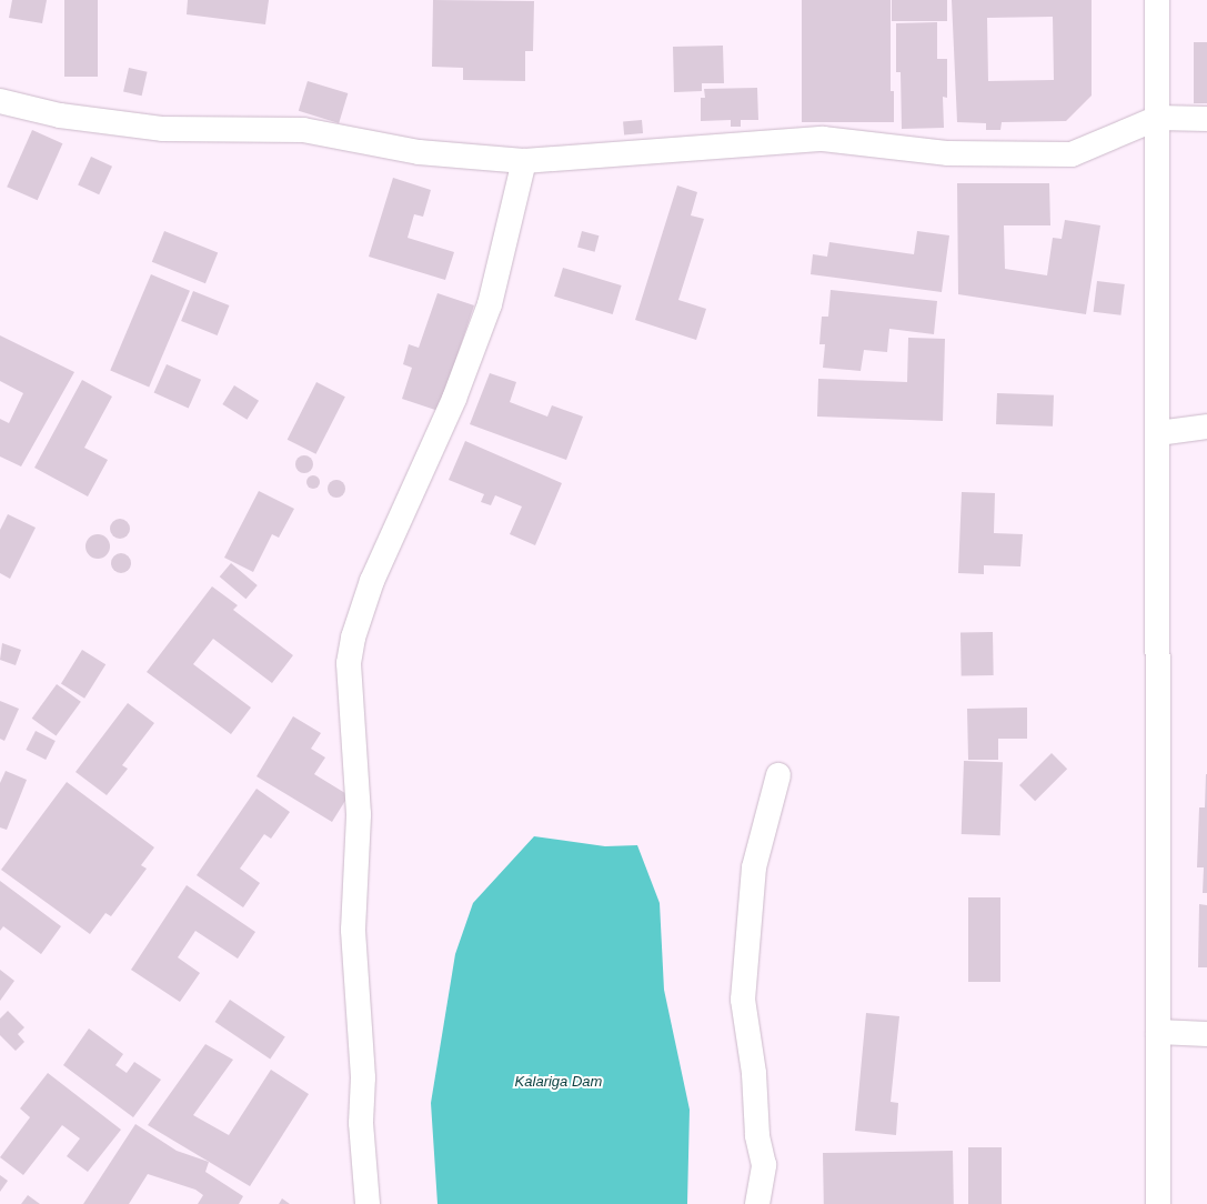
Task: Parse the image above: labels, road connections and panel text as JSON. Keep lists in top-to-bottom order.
{
  "water": ["Kalariga Dam"]
}
